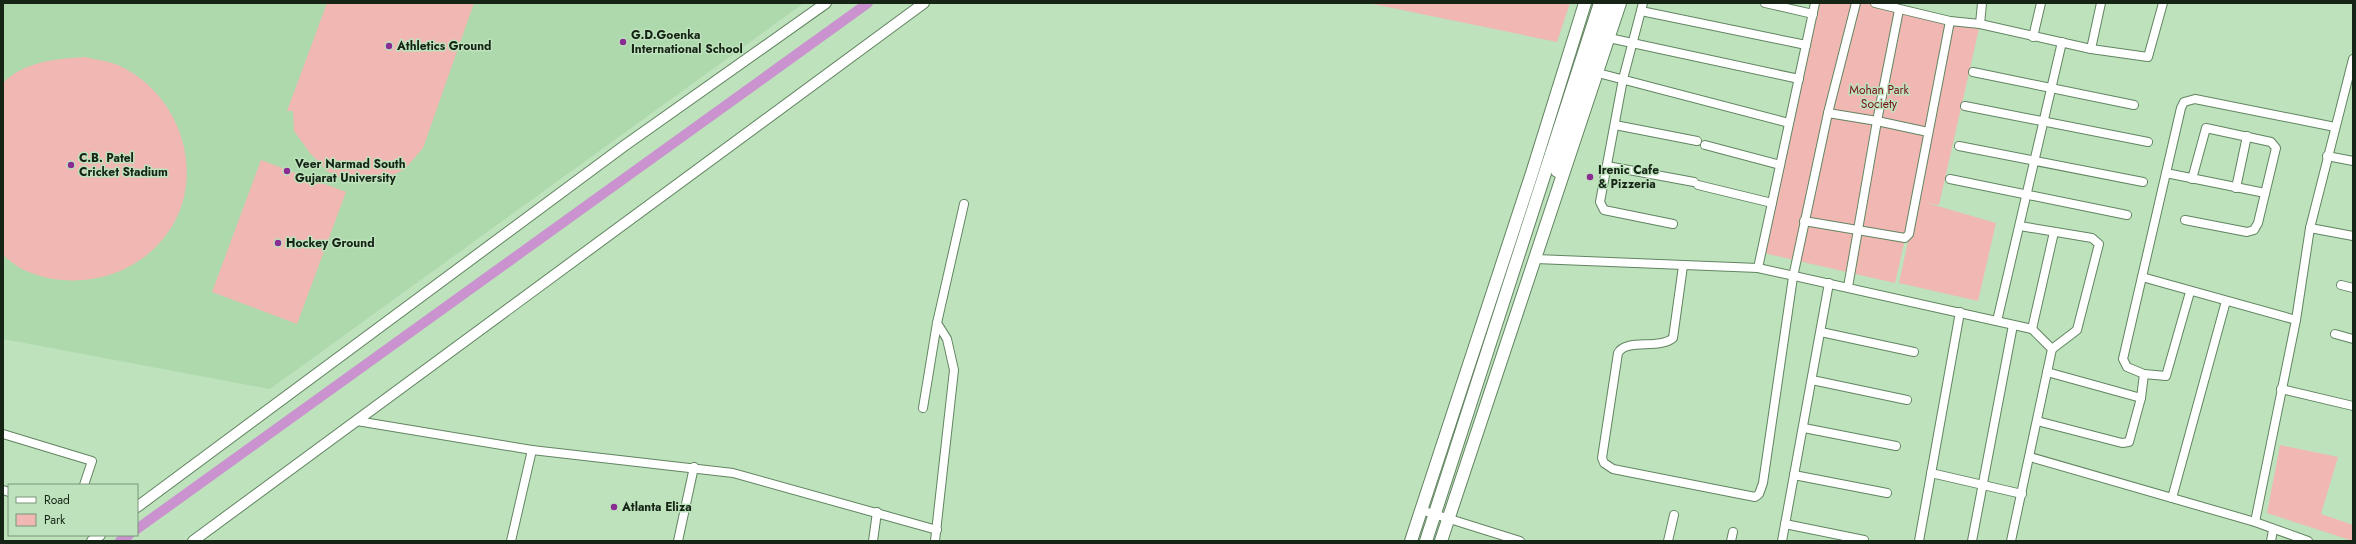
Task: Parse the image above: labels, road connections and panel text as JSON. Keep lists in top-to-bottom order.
{
  "parks": ["Mohan Park Society"],
  "places": [
    "G.D.Goenka International School",
    "Athletics Ground",
    "C.B. Patel Cricket Stadium",
    "Veer Narmad South Gujarat University",
    "Irenic Cafe & Pizzeria",
    "Hockey Ground",
    "Atlanta Eliza"
  ],
  "legend": ["Road", "Park"]
}
